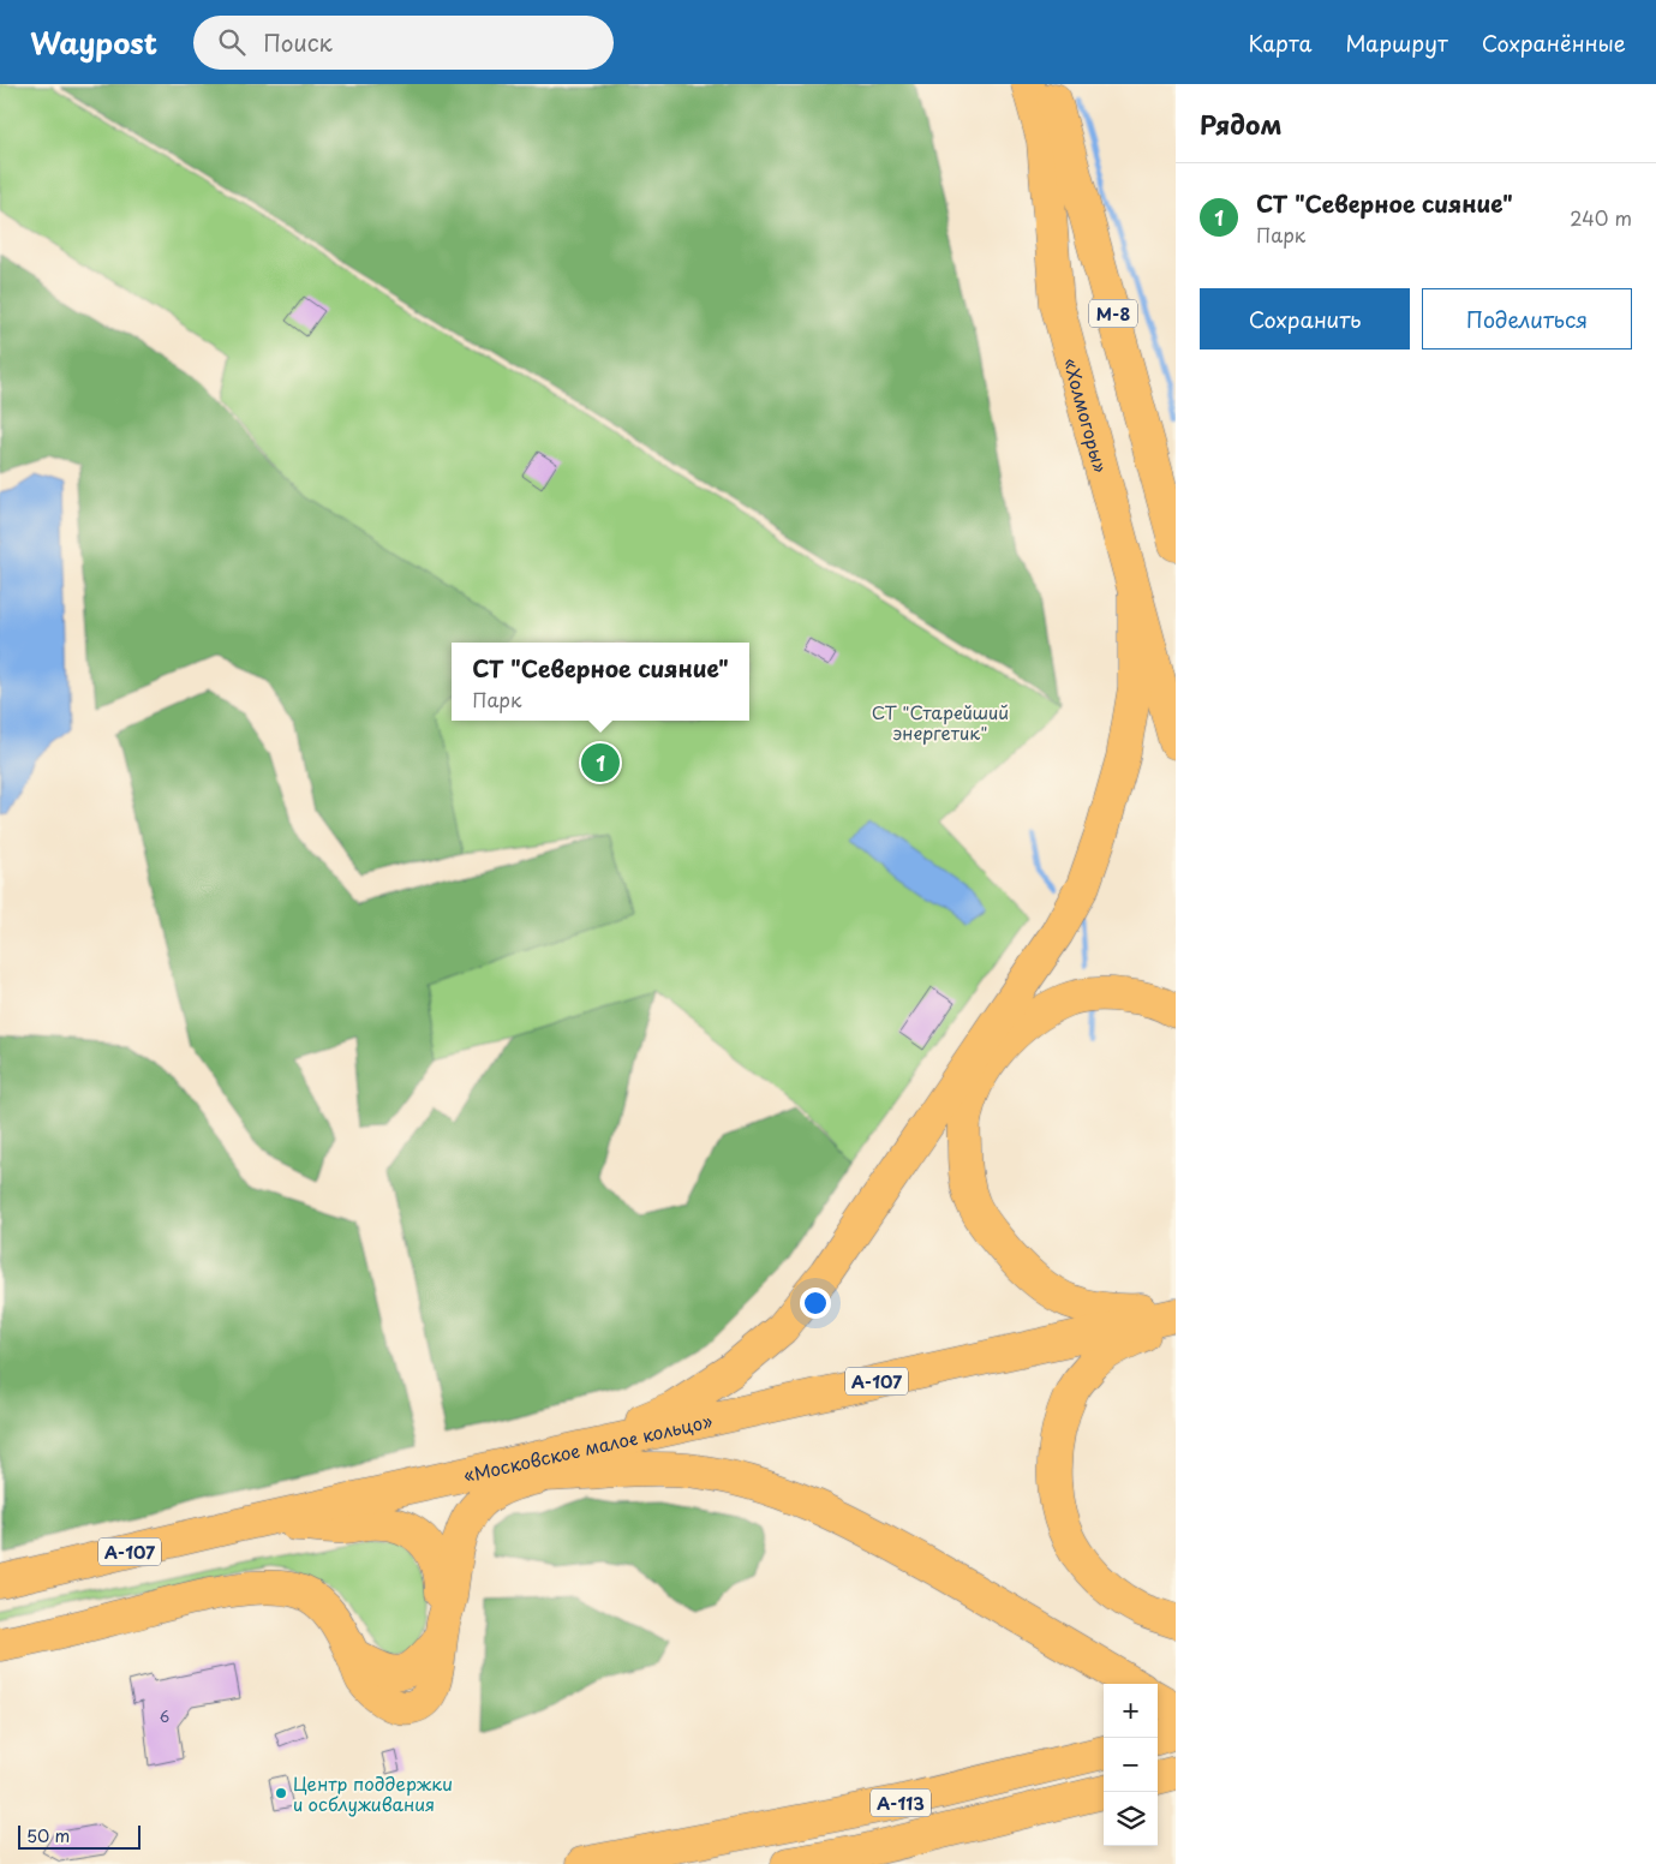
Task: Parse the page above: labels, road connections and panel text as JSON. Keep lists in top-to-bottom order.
{
  "streets": {
    "highway": [
      "М-8",
      "«Холмогоры»",
      "А-107",
      "«Московское малое кольцо»",
      "А-113"
    ]
  },
  "parks": ["СТ \"Старейший энергетик\""],
  "places": ["Центр поддержки и осблуживания"],
  "house_numbers": ["6"],
  "scale_bar": "50 m",
  "page": {
    "header": "Waypost",
    "search": "Поиск",
    "nav": ["Карта", "Маршрут", "Сохранённые"],
    "heading": "Рядом",
    "list": [
      {
        "mark": "1",
        "name": "СТ \"Северное сияние\"",
        "note": "Парк",
        "value": "240 m"
      }
    ],
    "buttons": ["Сохранить", "Поделиться"],
    "popup": ["СТ \"Северное сияние\"", "Парк"],
    "pins": "1",
    "map_buttons": ["+", "−"],
    "scale": "50 m"
  }
}
